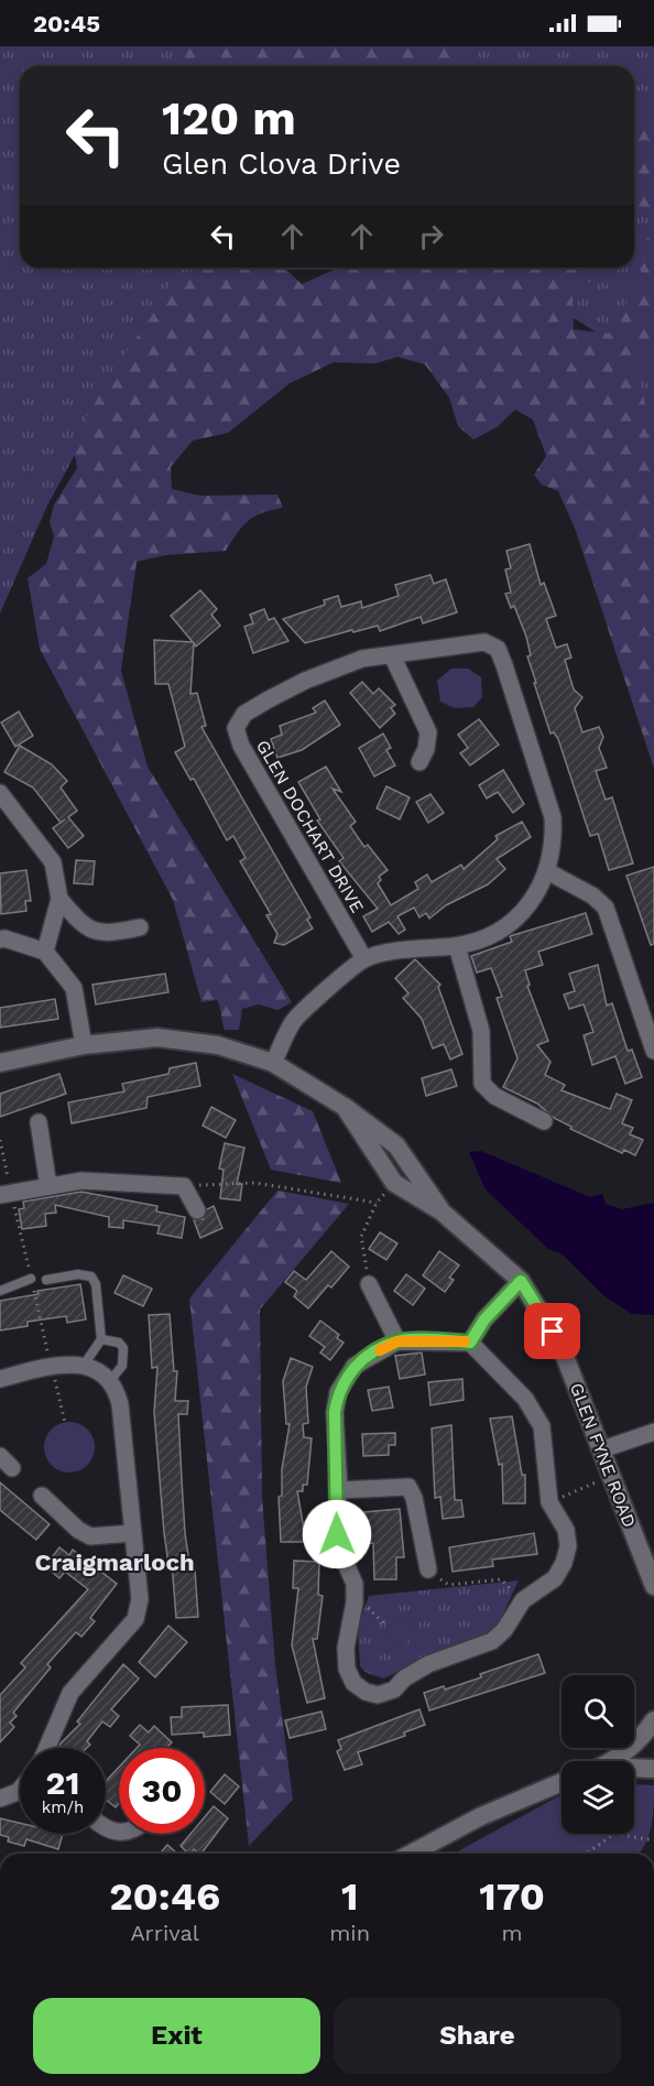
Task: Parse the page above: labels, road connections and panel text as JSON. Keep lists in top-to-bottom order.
{
  "streets": {
    "street": ["GLEN DOCHART DRIVE", "GLEN FYNE ROAD"]
  },
  "crossings": [
    ["GLEN DOCHART DRIVE", "GLEN FYNE ROAD"]
  ],
  "districts": ["Craigmarloch"],
  "page": {
    "status": "20:45",
    "turn": ["120 m", "Glen Clova Drive"],
    "speed": "21 km/h",
    "limit": "30",
    "eta": [
      "20:46",
      "Arrival",
      "1",
      "min",
      "170",
      "m"
    ],
    "buttons": ["Exit", "Share"]
  }
}
